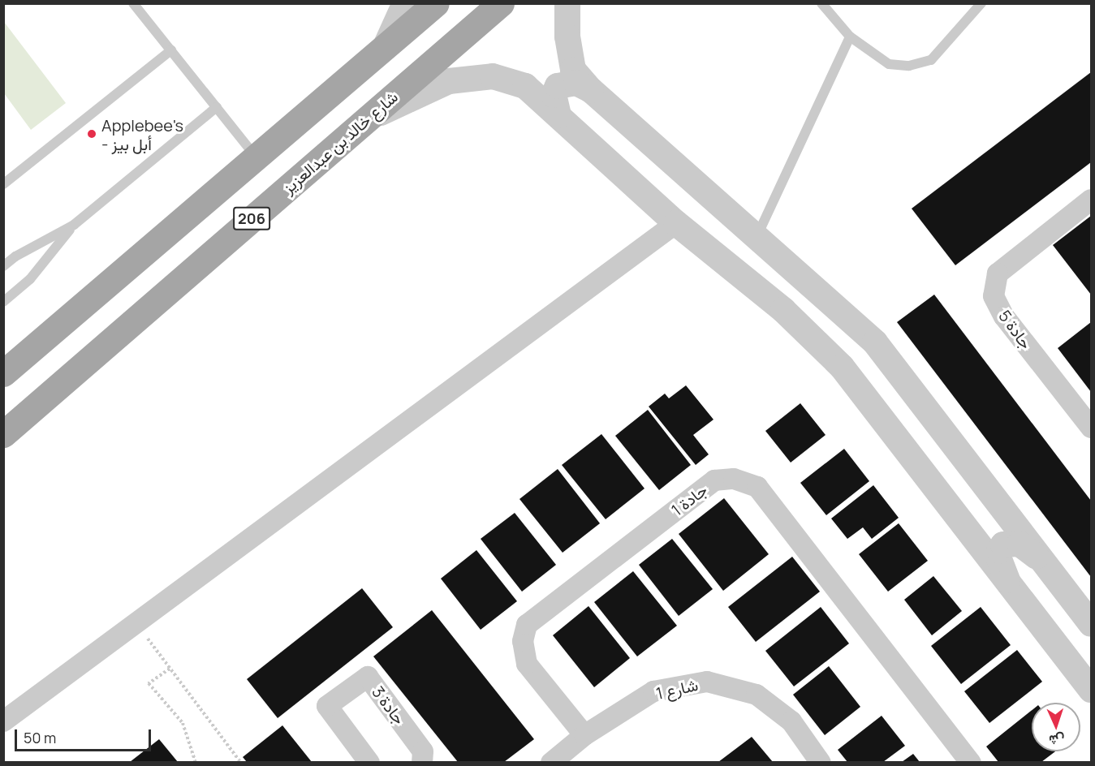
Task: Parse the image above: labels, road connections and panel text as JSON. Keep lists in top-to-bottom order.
{
  "streets": {
    "main road": ["شارع خالد بن عبدالعزيز", "206"],
    "street": [
      "جادة 5",
      "جادة 1",
      "شارع 1",
      "جادة 3"
    ]
  },
  "crossings": [
    ["جادة 1", "شارع 1"]
  ],
  "places": ["Applebee's - أبل بيز"],
  "scale_bar": "50 m",
  "north": "bottom"
}
